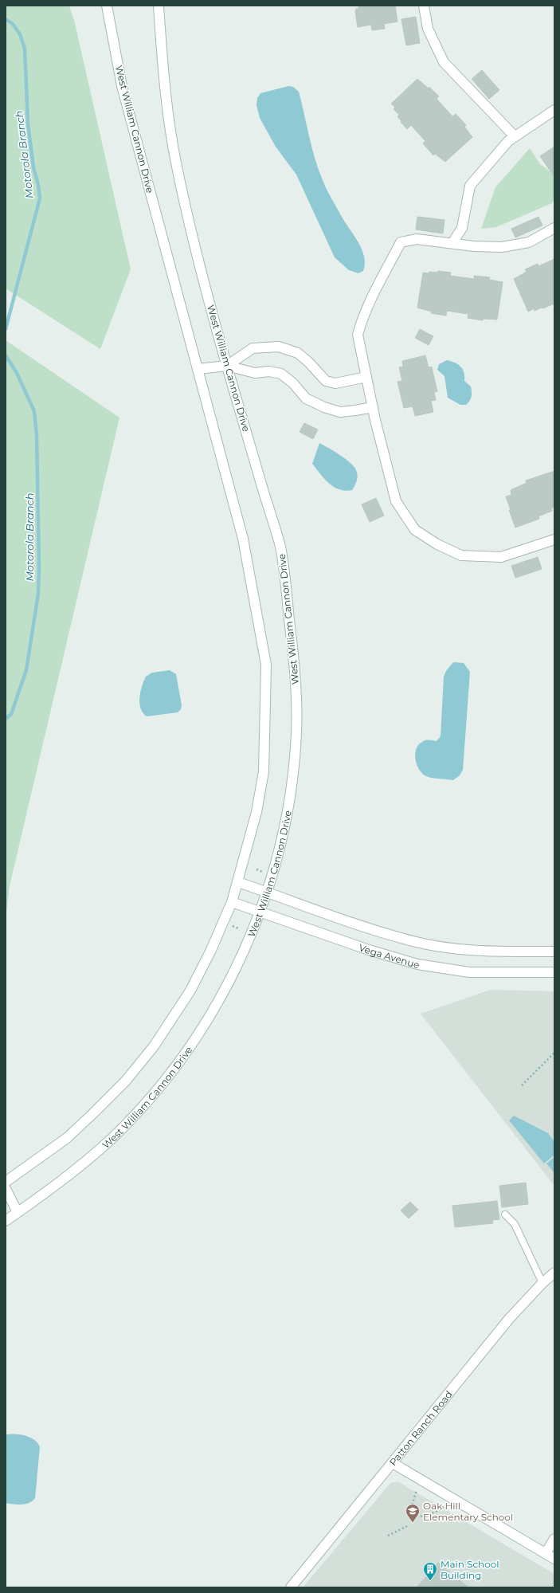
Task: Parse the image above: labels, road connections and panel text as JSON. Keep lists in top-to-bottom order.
{
  "streets": {
    "main road": ["West William Cannon Drive", "Vega Avenue", "Patton Ranch Road"]
  },
  "crossings": [
    ["West William Cannon Drive", "Vega Avenue"]
  ],
  "water": ["Motorola Branch"],
  "places": {
    "school or university": ["Oak Hill Elementary School"],
    "building": ["Main School Building"]
  }
}
